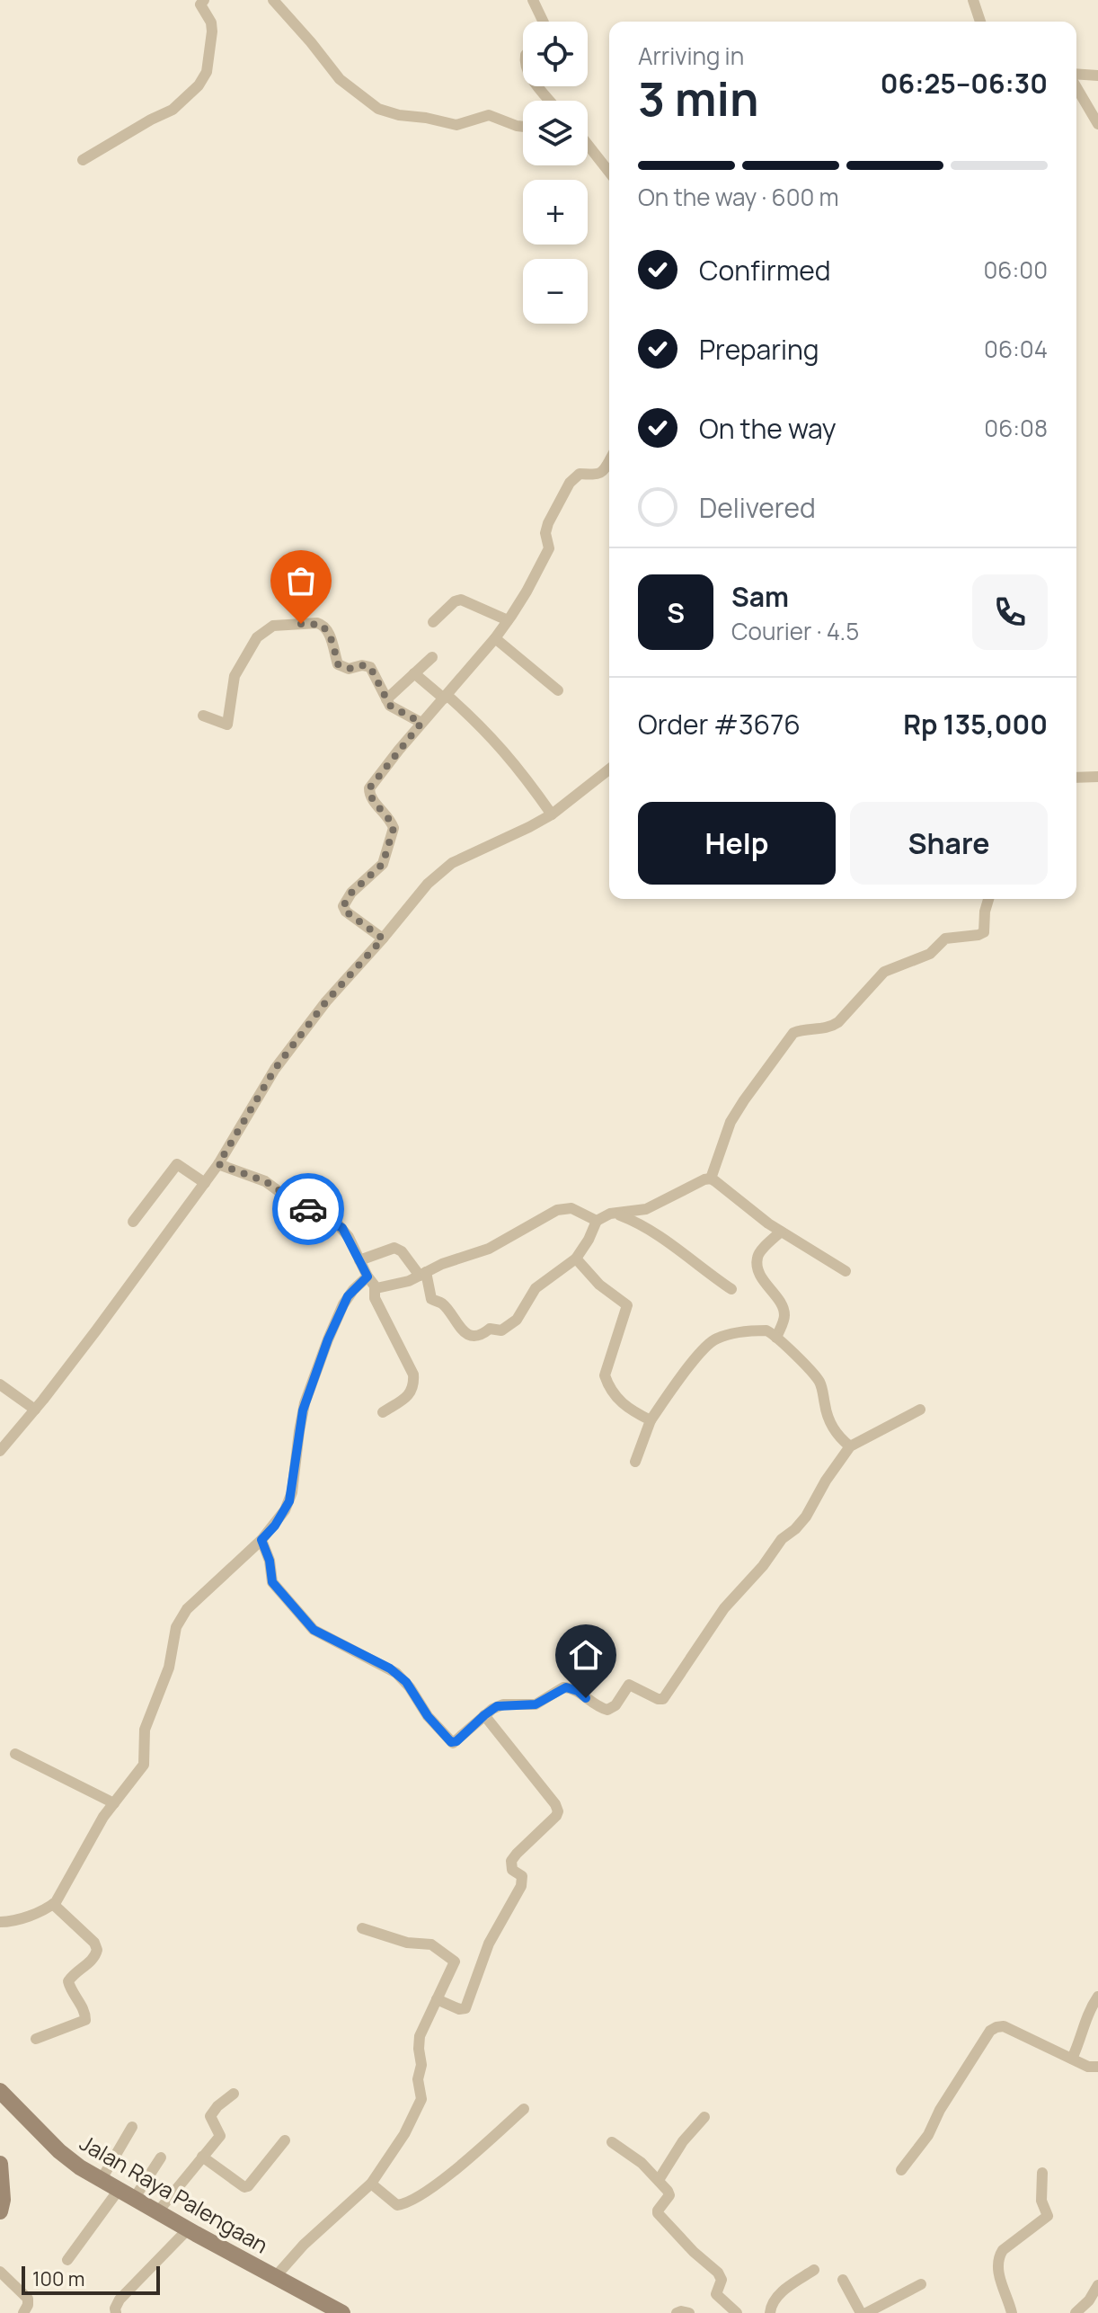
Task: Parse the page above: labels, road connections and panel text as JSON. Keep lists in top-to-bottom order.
{
  "streets": {
    "street": ["Jalan Raya Palengaan"]
  },
  "scale_bar": "100 m",
  "page": {
    "map_buttons": ["+", "−"],
    "heading": ["3 min", "Arriving in", "06:25–06:30"],
    "panel": [
      "Sam",
      "Courier · 4.5",
      "Order #3676",
      "Rp 135,000"
    ],
    "bar": "On the way · 600 m",
    "list": [
      ["Confirmed", "06:00"],
      ["Preparing", "06:04"],
      ["On the way", "06:08"],
      "Delivered"
    ],
    "round": "S",
    "buttons": ["Help", "Share"],
    "scale": "100 m"
  }
}
